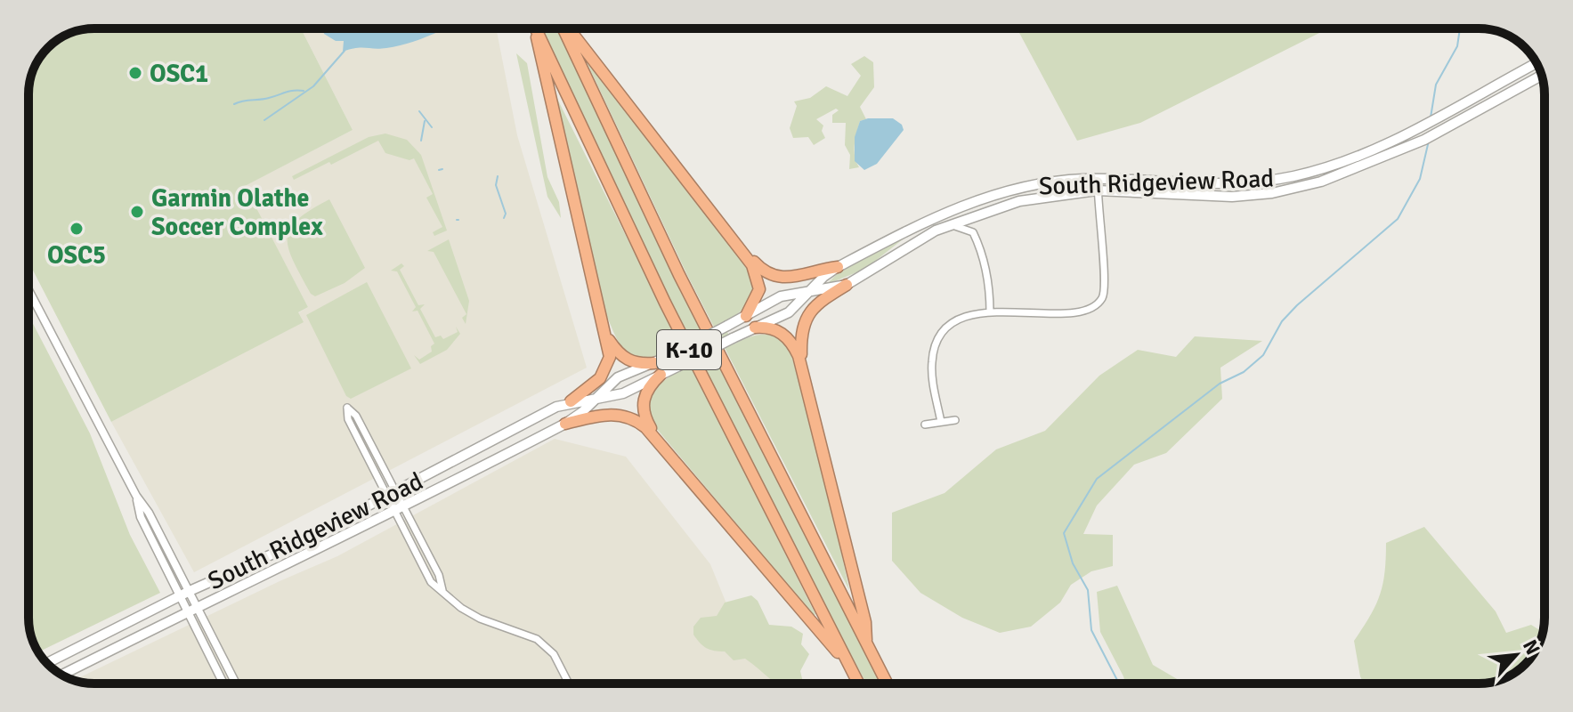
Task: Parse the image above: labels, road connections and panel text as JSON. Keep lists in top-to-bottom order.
{
  "streets": {
    "highway": ["K-10"],
    "main road": ["South Ridgeview Road"]
  },
  "places": ["OSC1", "Garmin Olathe Soccer Complex", "OSC5"],
  "north": "top right"
}
